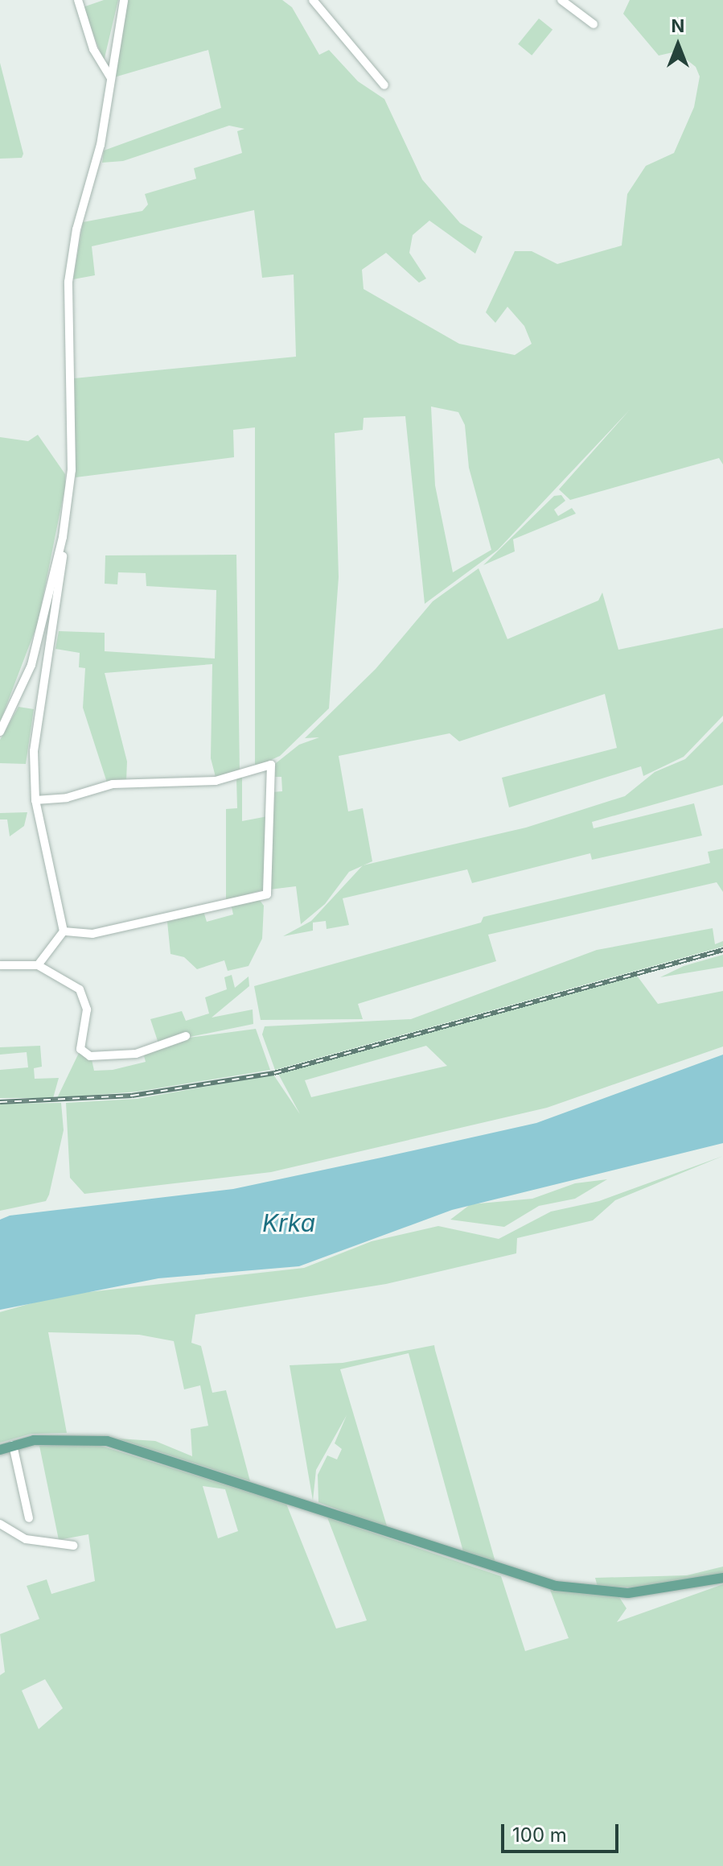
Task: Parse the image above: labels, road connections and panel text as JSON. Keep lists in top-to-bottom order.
{
  "water": ["Krka"],
  "scale_bar": "100 m",
  "north": "top"
}
